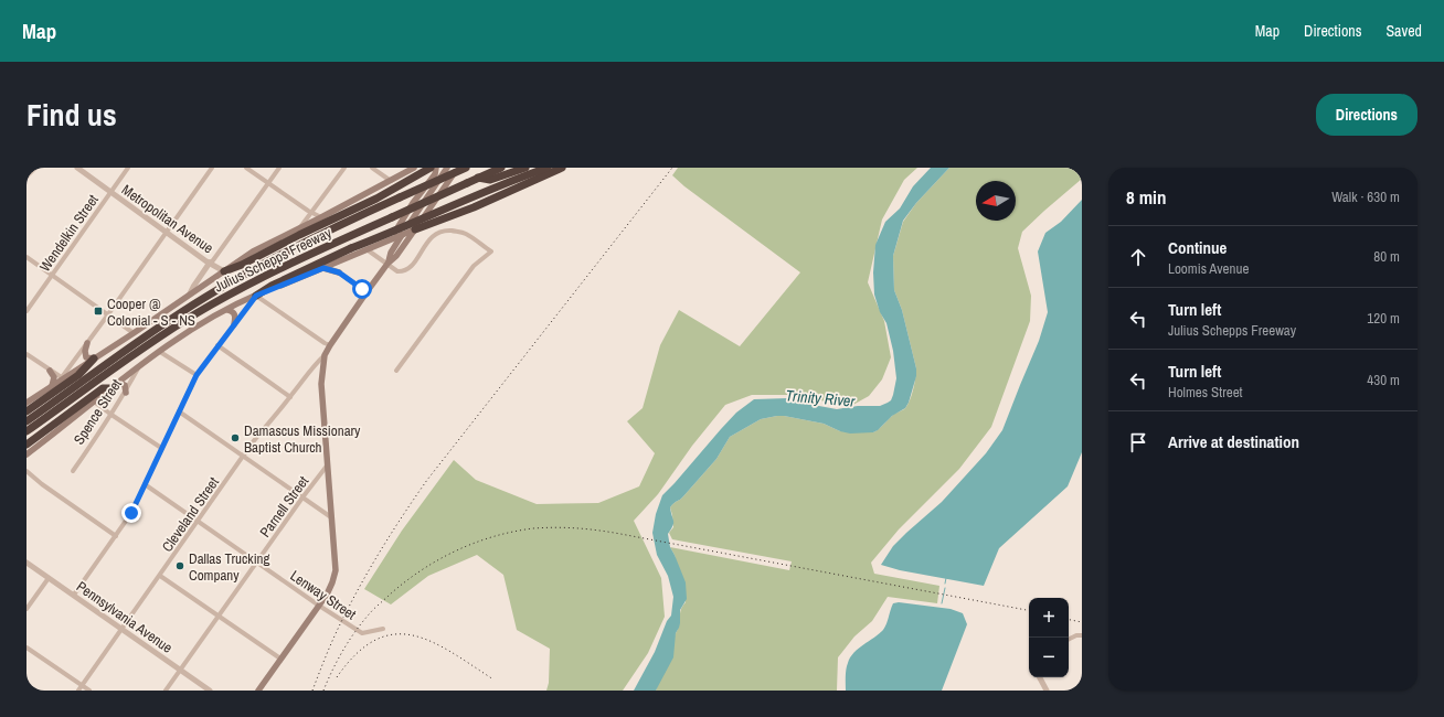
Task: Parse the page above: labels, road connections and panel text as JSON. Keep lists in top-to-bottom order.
{
  "streets": {
    "highway": ["Julius Schepps Freeway"],
    "street": [
      "Metropolitan Avenue",
      "Wendelkin Street",
      "Spence Street",
      "Parnell Street",
      "Cleveland Street",
      "Lenway Street",
      "Pennsylvania Avenue"
    ]
  },
  "crossings": [
    ["Metropolitan Avenue", "Wendelkin Street"],
    ["Metropolitan Avenue", "Julius Schepps Freeway"],
    ["Julius Schepps Freeway", "Spence Street"],
    ["Parnell Street", "Lenway Street"],
    ["Parnell Street", "Pennsylvania Avenue"],
    ["Cleveland Street", "Lenway Street"],
    ["Cleveland Street", "Pennsylvania Avenue"]
  ],
  "water": ["Trinity River"],
  "places": {
    "transit": ["Cooper @ Colonial - S - NS"],
    "other": ["Damascus Missionary Baptist Church", "Dallas Trucking Company"]
  },
  "north": "left",
  "page": {
    "header": "Map",
    "nav": ["Map", "Directions", "Saved"],
    "title": "Find us",
    "buttons": "Directions",
    "heading": ["8 min", "Walk · 630 m"],
    "list": [
      ["Continue", "Loomis Avenue", "80 m"],
      ["Turn left", "Julius Schepps Freeway", "120 m"],
      ["Turn left", "Holmes Street", "430 m"],
      "Arrive at destination"
    ],
    "map_buttons": ["+", "−"]
  }
}
